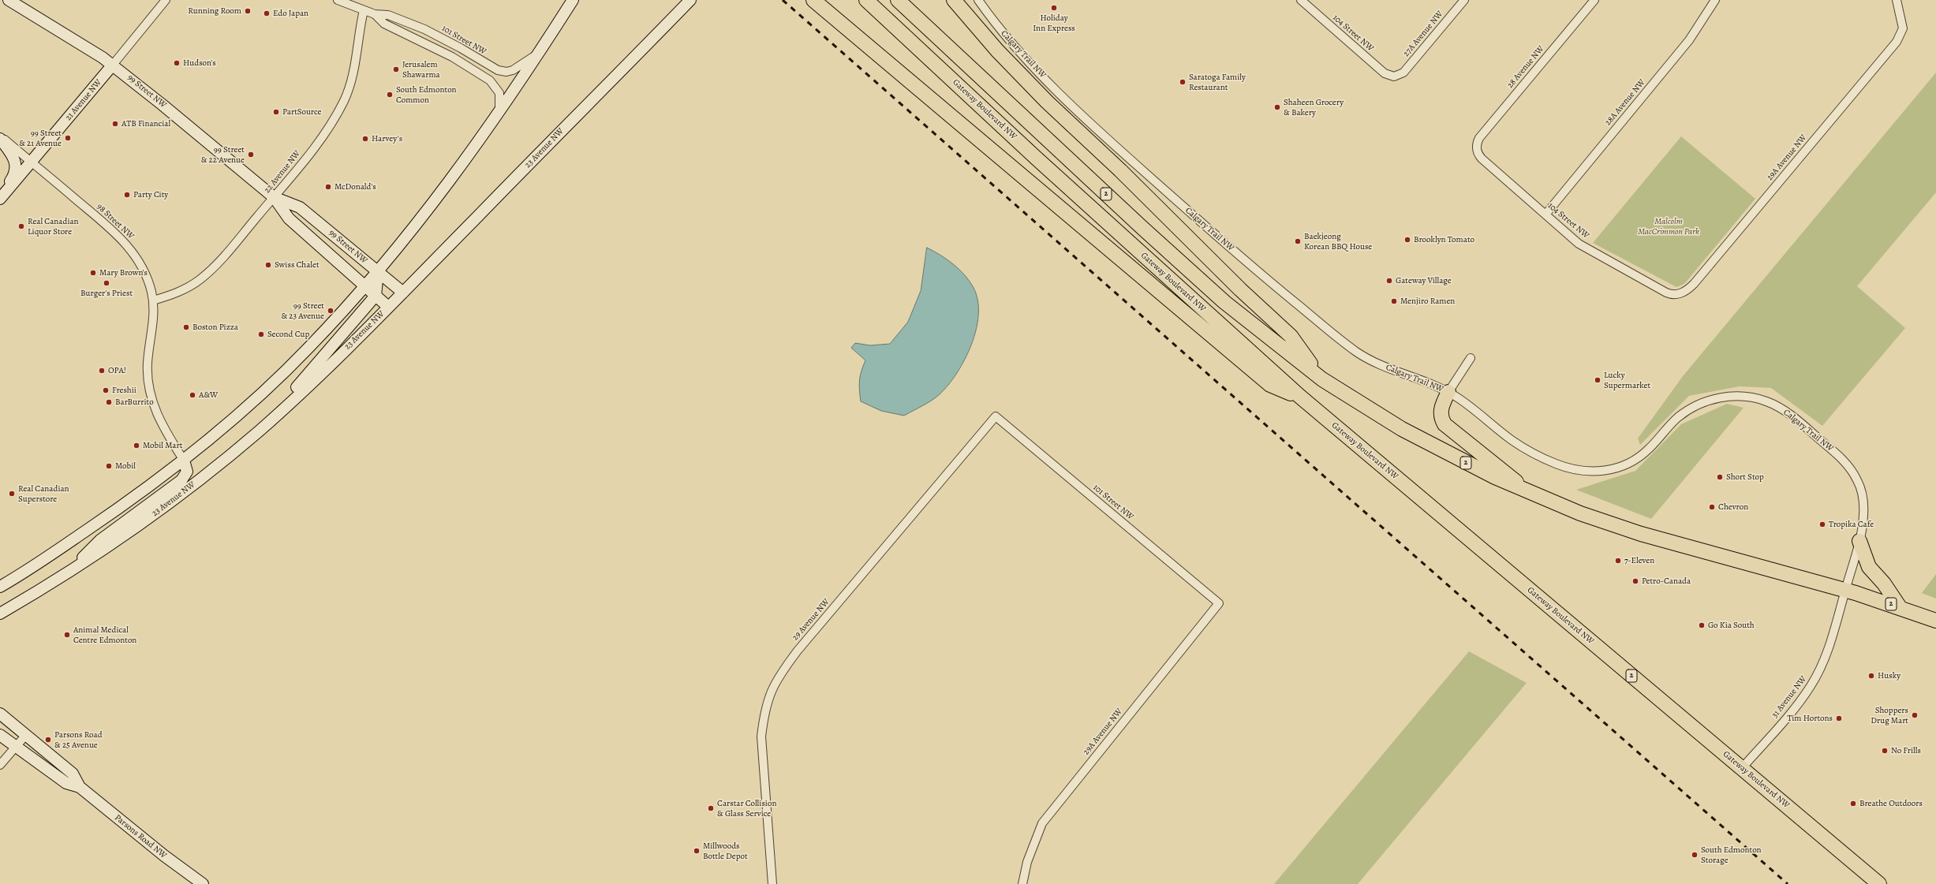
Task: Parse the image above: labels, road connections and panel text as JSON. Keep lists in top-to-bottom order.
{
  "streets": {
    "highway": ["Gateway Boulevard NW", "2"],
    "main road": [
      "99 Street NW",
      "21 Avenue NW",
      "23 Avenue NW",
      "Parsons Road NW"
    ],
    "street": [
      "104 Street NW",
      "27A Avenue NW",
      "101 Street NW",
      "Calgary Trail NW",
      "28 Avenue NW",
      "28A Avenue NW",
      "29A Avenue NW",
      "22 Avenue NW",
      "98 Street NW",
      "29 Avenue NW",
      "31 Avenue NW"
    ]
  },
  "crossings": [
    ["104 Street NW", "27A Avenue NW"],
    ["104 Street NW", "28 Avenue NW"],
    ["104 Street NW", "28A Avenue NW"],
    ["104 Street NW", "29A Avenue NW"],
    ["101 Street NW", "29A Avenue NW"],
    ["101 Street NW", "22 Avenue NW"],
    ["101 Street NW", "29 Avenue NW"],
    ["Calgary Trail NW", "2"],
    ["Calgary Trail NW", "31 Avenue NW"],
    ["99 Street NW", "21 Avenue NW"],
    ["99 Street NW", "23 Avenue NW"],
    ["99 Street NW", "22 Avenue NW"],
    ["21 Avenue NW", "98 Street NW"],
    ["Gateway Boulevard NW", "31 Avenue NW"],
    ["22 Avenue NW", "98 Street NW"],
    ["2", "31 Avenue NW"]
  ],
  "parks": ["Malcolm MacCrimmon Park"],
  "places": [
    "Holiday Inn Express",
    "Running Room",
    "Edo Japan",
    "Hudson's",
    "Jerusalem Shawarma",
    "Saratoga Family Restaurant",
    "South Edmonton Common",
    "Shaheen Grocery & Bakery",
    "PartSource",
    "ATB Financial",
    "99 Street & 21 Avenue",
    "Harvey's",
    "99 Street & 22 Avenue",
    "McDonald's",
    "Party City",
    "Real Canadian Liquor Store",
    "Brooklyn Tomato",
    "Baekjeong Korean BBQ House",
    "Swiss Chalet",
    "Mary Brown's",
    "Gateway Village",
    "Burger's Priest",
    "Menjiro Ramen",
    "99 Street & 23 Avenue",
    "Boston Pizza",
    "Second Cup",
    "OPA!",
    "Lucky Supermarket",
    "Freshii",
    "A&W",
    "BarBurrito",
    "Mobil Mart",
    "Mobil",
    "Short Stop",
    "Real Canadian Superstore",
    "Chevron",
    "Tropika Cafe",
    "7-Eleven",
    "Petro-Canada",
    "Go Kia South",
    "Animal Medical Centre Edmonton",
    "Husky",
    "Shoppers Drug Mart",
    "Tim Hortons",
    "Parsons Road & 25 Avenue",
    "No Frills",
    "Breathe Outdoors",
    "Carstar Collision & Glass Service",
    "Millwoods Bottle Depot",
    "South Edmonton Storage"
  ]
}
